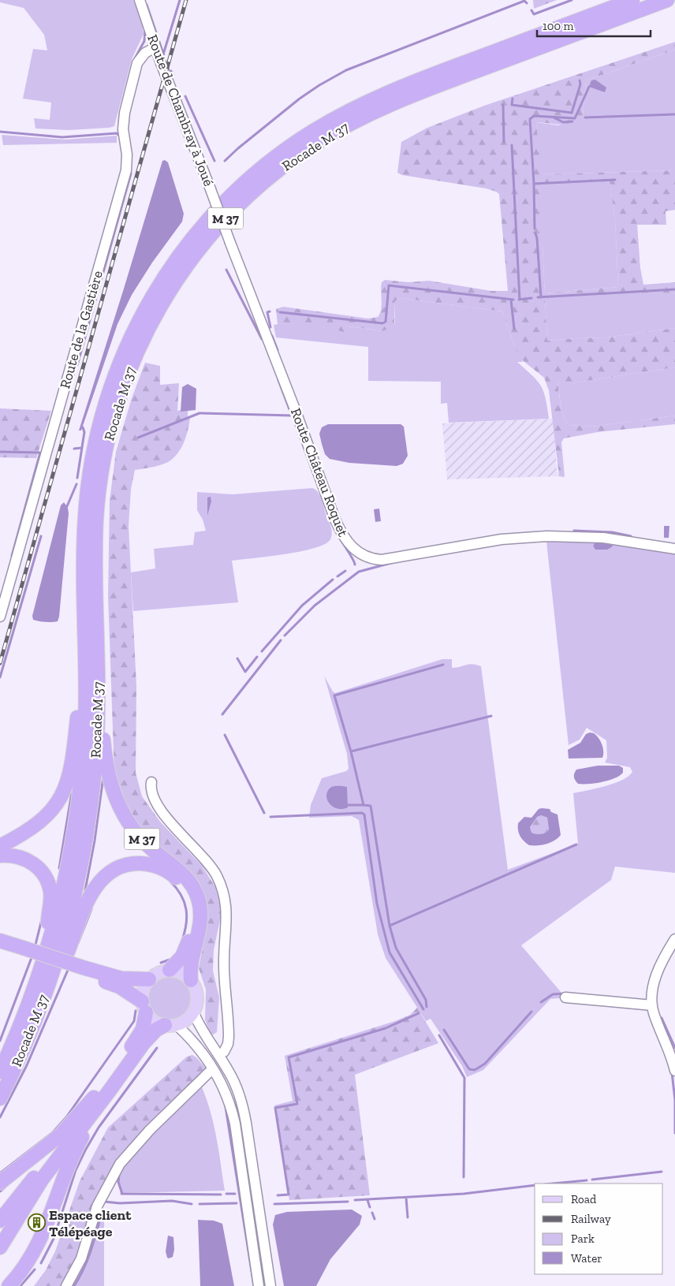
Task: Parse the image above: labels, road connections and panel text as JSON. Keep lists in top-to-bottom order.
{
  "streets": {
    "highway": ["Rocade M 37", "M 37"],
    "street": ["Route de Chambray à Joué", "Route de la Gastière", "Route Château Roquet"]
  },
  "crossings": [
    ["Route de Chambray à Joué", "Route de la Gastière"],
    ["Route de Chambray à Joué", "Route Château Roquet"],
    ["Rocade M 37", "M 37"]
  ],
  "places": {
    "building": ["Espace client Télépéage"]
  },
  "legend": [
    "Road",
    "Railway",
    "Park",
    "Water"
  ],
  "scale_bar": "100 m"
}
